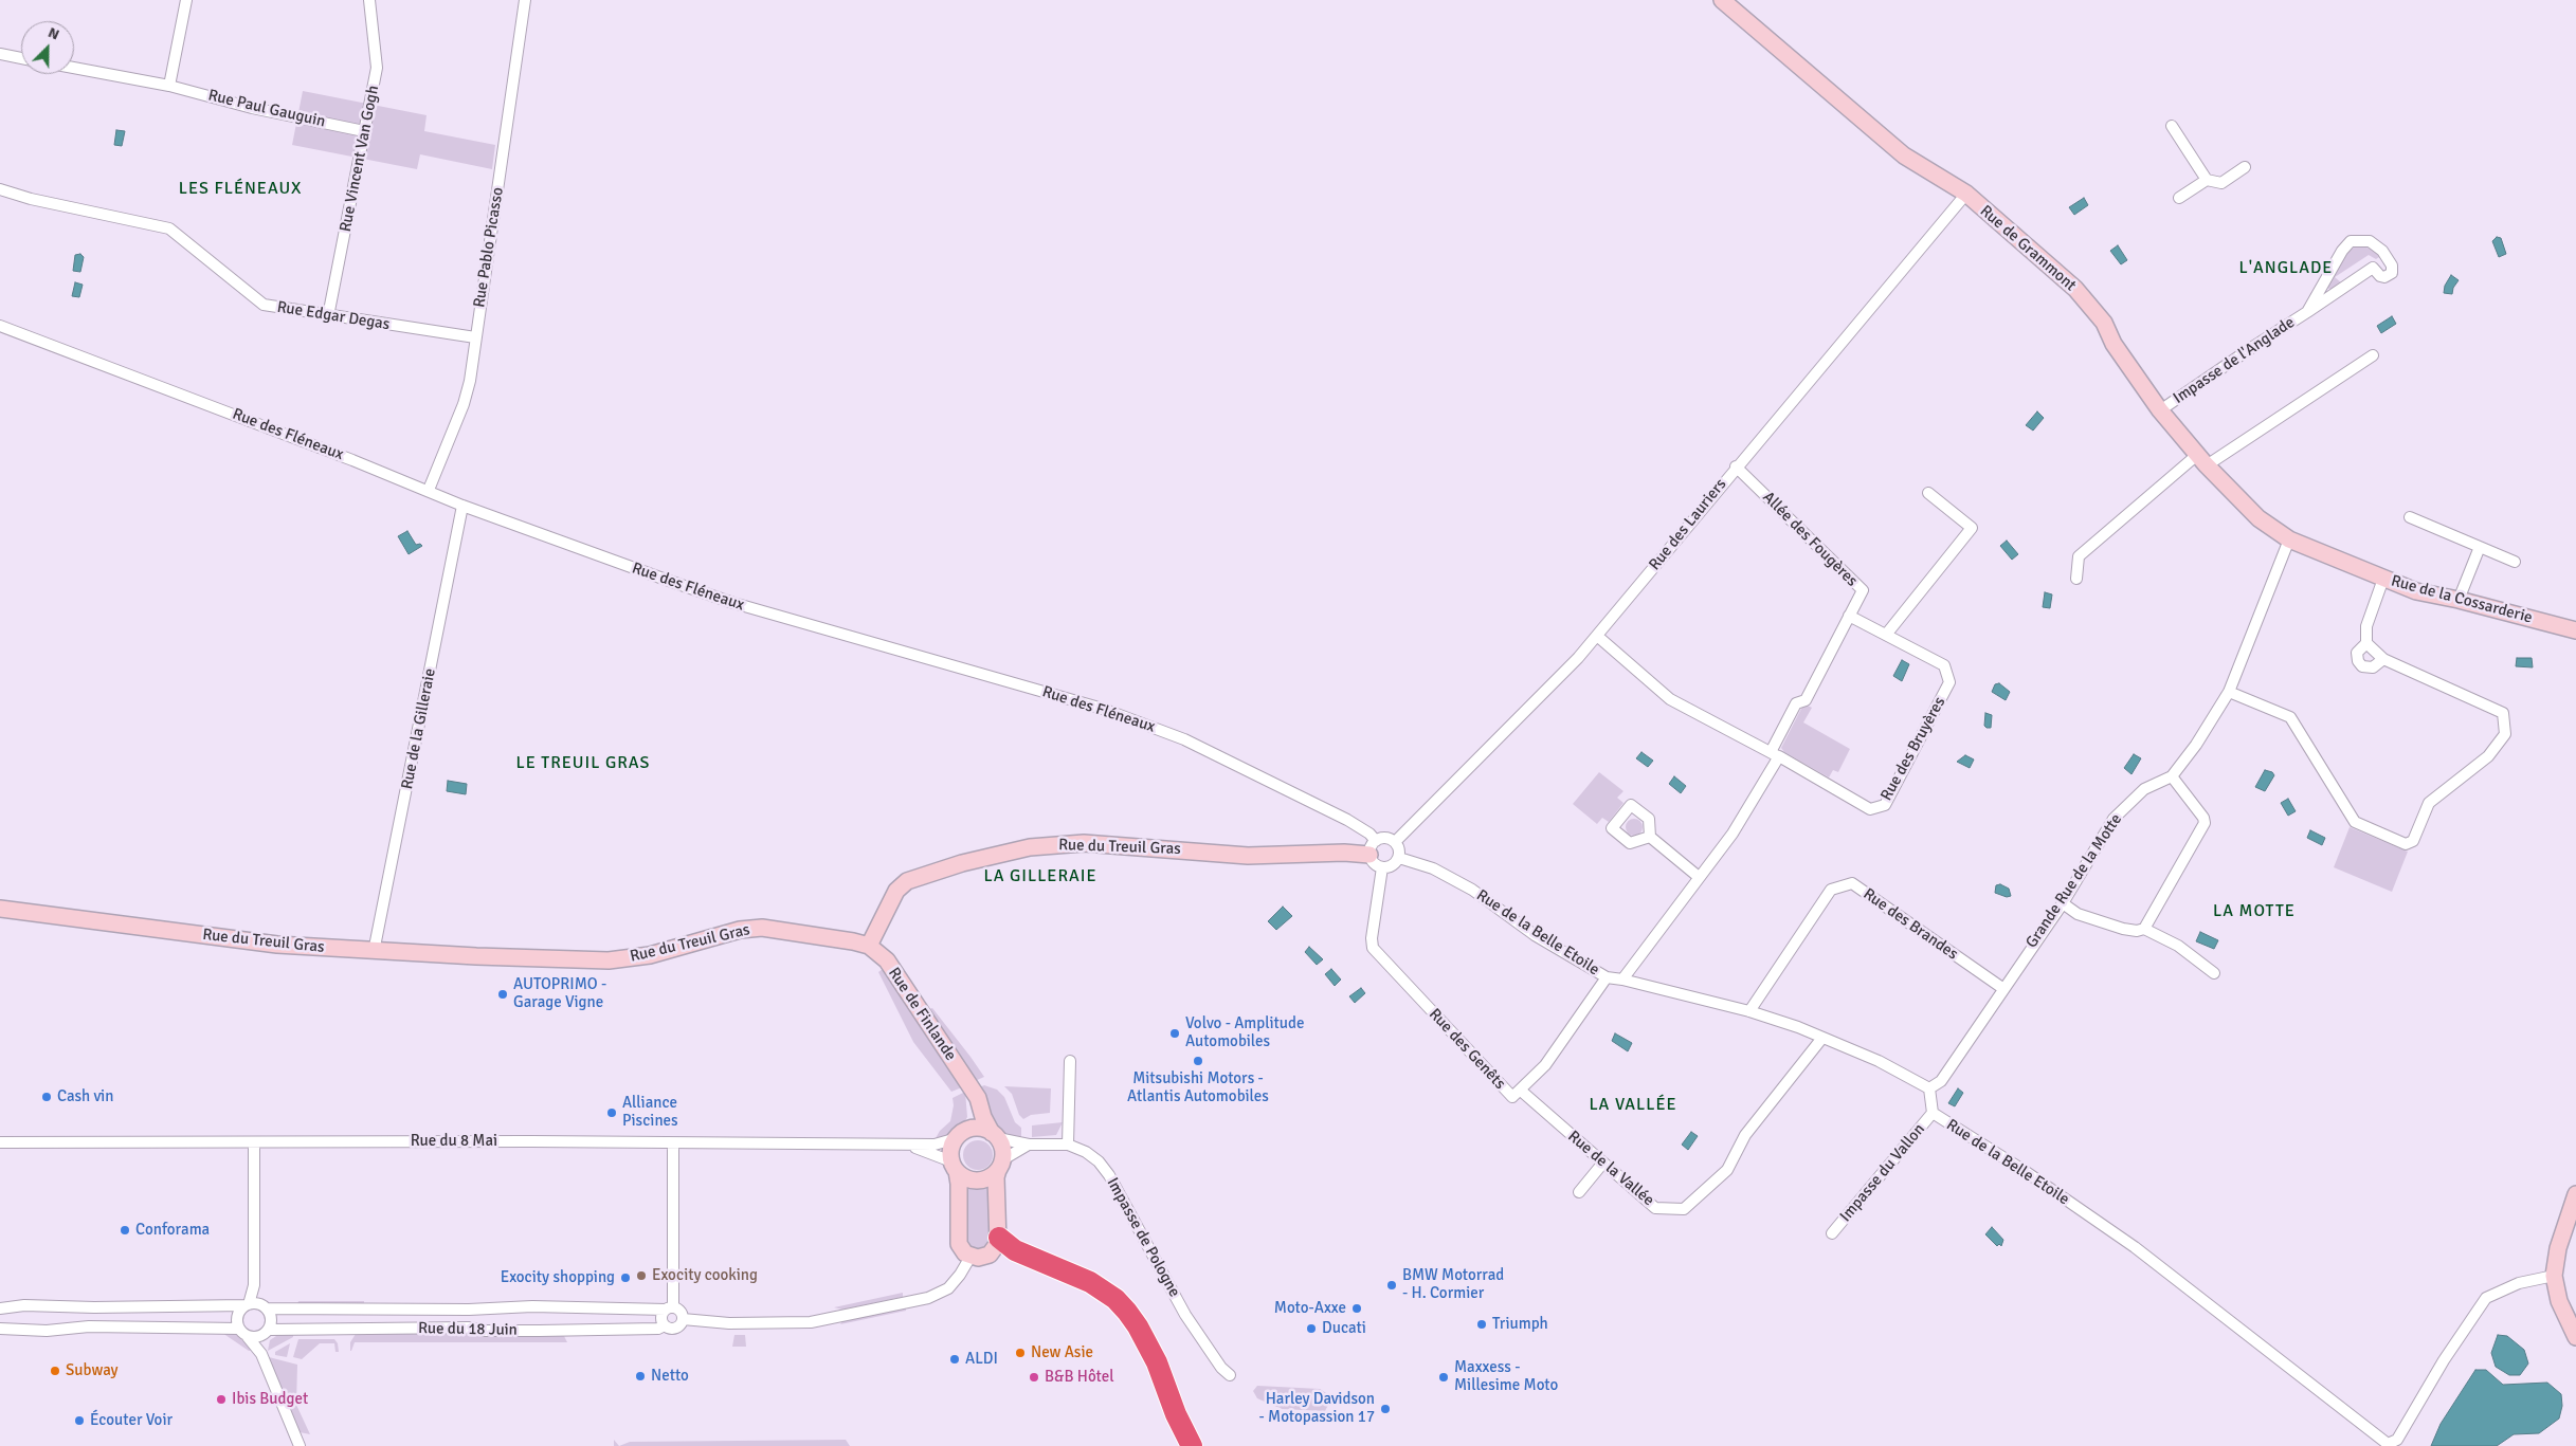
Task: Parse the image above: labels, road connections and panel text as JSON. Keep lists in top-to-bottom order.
{
  "streets": {
    "street": [
      "Rue Paul Gauguin",
      "Rue Vincent Van Gogh",
      "Rue Pablo Picasso",
      "Rue de Grammont",
      "Rue Edgar Degas",
      "Impasse de l'Anglade",
      "Rue des Fléneaux",
      "Rue des Lauriers",
      "Allée des Fougères",
      "Rue de la Cossarderie",
      "Rue de la Gilleraie",
      "Rue des Bruyères",
      "Rue du Treuil Gras",
      "Grande Rue de la Motte",
      "Rue des Brandes",
      "Rue de la Belle Etoile",
      "Rue de Finlande",
      "Rue des Genêts",
      "Rue du 8 Mai",
      "Rue de la Vallée",
      "Impasse du Vallon",
      "Impasse de Pologne",
      "Rue du 18 Juin"
    ]
  },
  "crossings": [
    ["Rue Paul Gauguin", "Rue Vincent Van Gogh"],
    ["Rue Vincent Van Gogh", "Rue Edgar Degas"],
    ["Rue Pablo Picasso", "Rue Edgar Degas"],
    ["Rue Pablo Picasso", "Rue des Fléneaux"],
    ["Rue de Grammont", "Impasse de l'Anglade"],
    ["Rue de Grammont", "Rue des Lauriers"],
    ["Rue de Grammont", "Rue de la Cossarderie"],
    ["Rue de Grammont", "Grande Rue de la Motte"],
    ["Rue des Fléneaux", "Rue des Lauriers"],
    ["Rue des Fléneaux", "Rue de la Gilleraie"],
    ["Rue des Fléneaux", "Rue du Treuil Gras"],
    ["Rue des Fléneaux", "Rue de la Belle Etoile"],
    ["Rue des Fléneaux", "Rue des Genêts"],
    ["Rue des Lauriers", "Allée des Fougères"],
    ["Rue des Lauriers", "Rue des Bruyères"],
    ["Rue des Lauriers", "Rue du Treuil Gras"],
    ["Rue des Lauriers", "Rue de la Belle Etoile"],
    ["Rue des Lauriers", "Rue des Genêts"],
    ["Allée des Fougères", "Rue des Bruyères"],
    ["Rue de la Cossarderie", "Grande Rue de la Motte"],
    ["Rue de la Gilleraie", "Rue du Treuil Gras"],
    ["Rue du Treuil Gras", "Rue de la Belle Etoile"],
    ["Rue du Treuil Gras", "Rue de Finlande"],
    ["Rue du Treuil Gras", "Rue des Genêts"],
    ["Grande Rue de la Motte", "Rue des Brandes"],
    ["Grande Rue de la Motte", "Rue de la Belle Etoile"],
    ["Rue des Brandes", "Rue de la Belle Etoile"],
    ["Rue de la Belle Etoile", "Rue des Genêts"],
    ["Rue de la Belle Etoile", "Rue de la Vallée"],
    ["Rue de la Belle Etoile", "Impasse du Vallon"],
    ["Rue de Finlande", "Rue du 8 Mai"],
    ["Rue de Finlande", "Impasse de Pologne"],
    ["Rue des Genêts", "Rue de la Vallée"],
    ["Rue du 8 Mai", "Impasse de Pologne"]
  ],
  "districts": [
    "LES FLÉNEAUX",
    "L'ANGLADE",
    "LE TREUIL GRAS",
    "LA GILLERAIE",
    "LA MOTTE",
    "LA VALLÉE"
  ],
  "places": [
    "AUTOPRIMO - Garage Vigne",
    "Volvo - Amplitude Automobiles",
    "Mitsubishi Motors - Atlantis Automobiles",
    "Cash vin",
    "Alliance Piscines",
    "Conforama",
    "Exocity cooking",
    "Exocity shopping",
    "BMW Motorrad - H. Cormier",
    "Moto-Axxe",
    "Triumph",
    "Ducati",
    "New Asie",
    "ALDI",
    "Subway",
    "Netto",
    "B&B Hôtel",
    "Maxxess - Millesime Moto",
    "Ibis Budget",
    "Harley Davidson - Motopassion 17",
    "Écouter Voir"
  ],
  "north": "top right"
}
